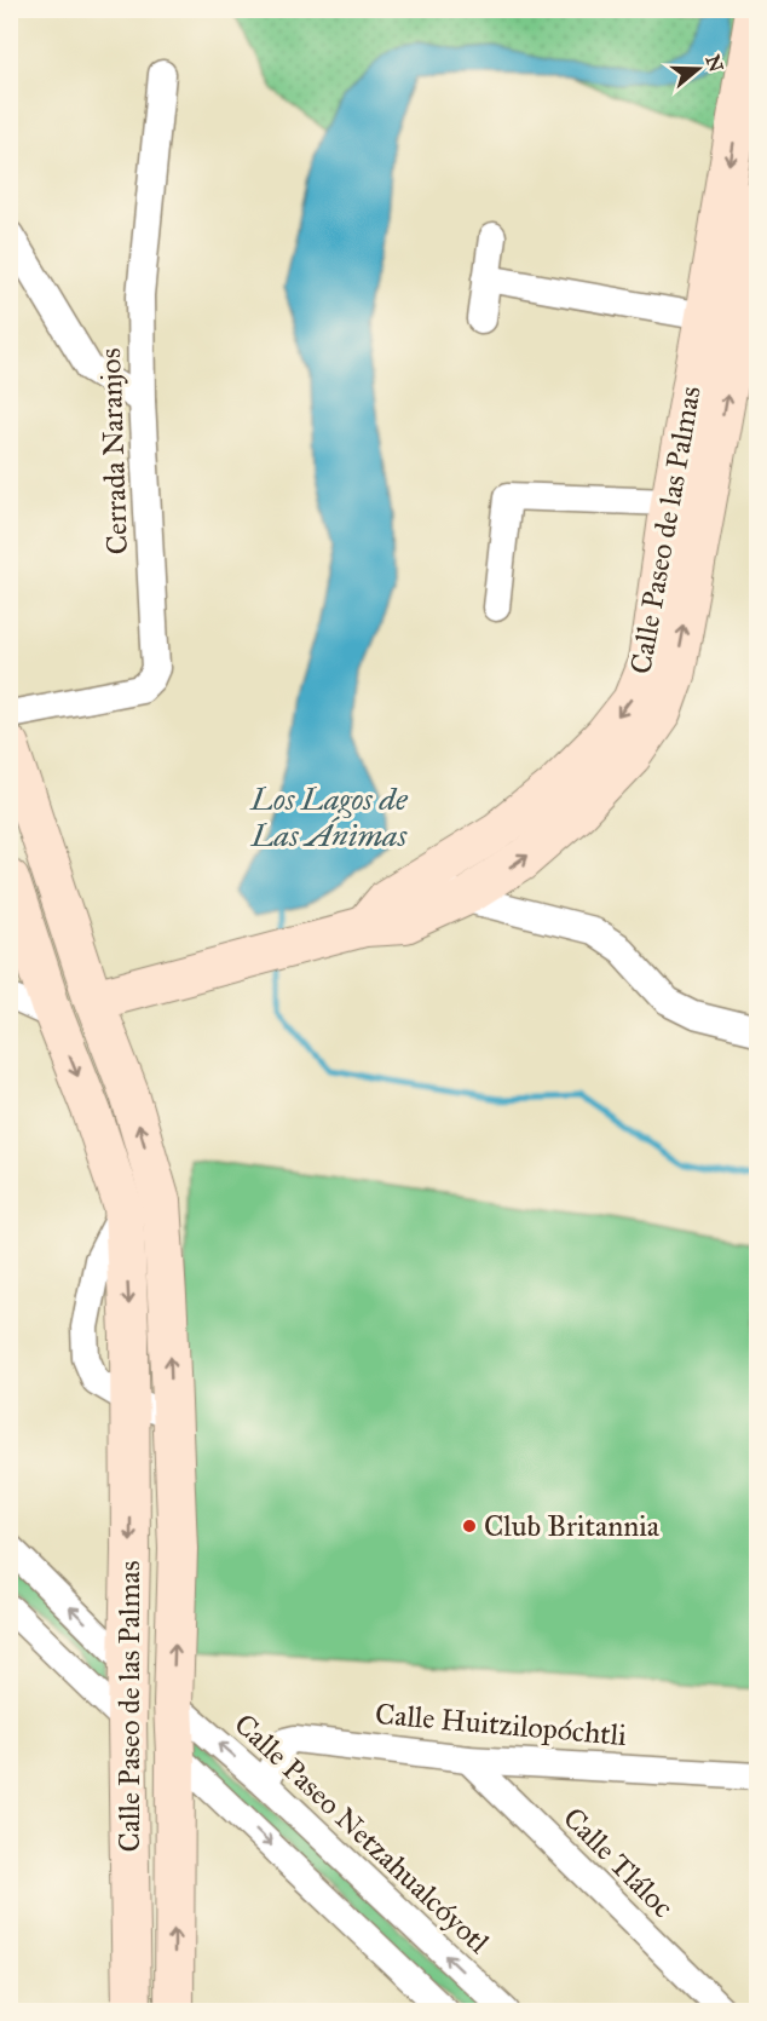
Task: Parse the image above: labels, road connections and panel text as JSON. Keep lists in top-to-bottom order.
{
  "streets": {
    "main road": ["Calle Paseo de las Palmas"],
    "street": [
      "Cerrada Naranjos",
      "Calle Huitzilopóchtli",
      "Calle Paseo Netzahualcóyotl",
      "Calle Tláloc"
    ]
  },
  "crossings": [
    ["Calle Paseo de las Palmas", "Calle Paseo Netzahualcóyotl"],
    ["Calle Huitzilopóchtli", "Calle Paseo Netzahualcóyotl"],
    ["Calle Huitzilopóchtli", "Calle Tláloc"]
  ],
  "water": ["Los Lagos de Las Ánimas"],
  "places": ["Club Britannia"],
  "north": "right"
}
